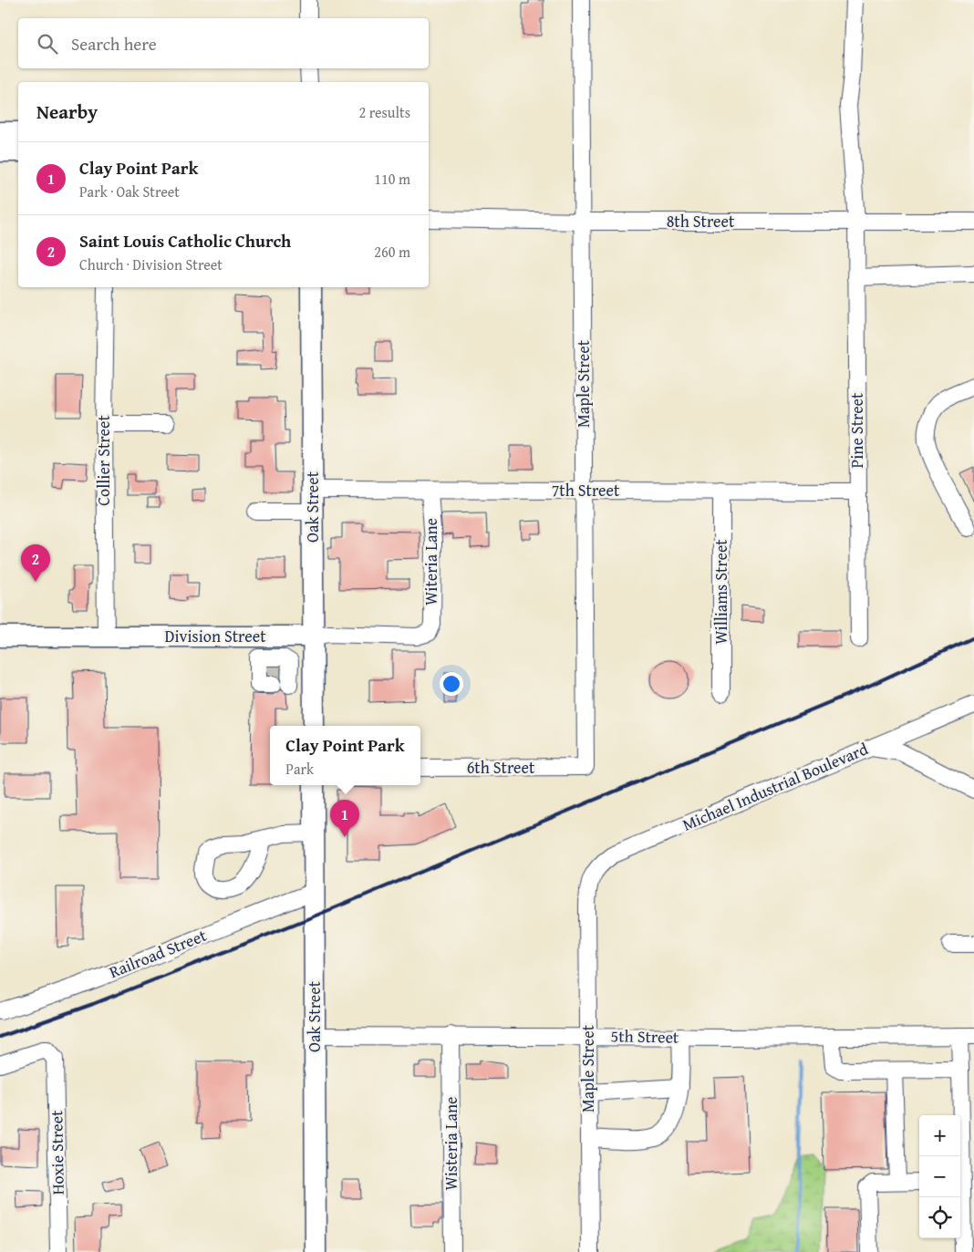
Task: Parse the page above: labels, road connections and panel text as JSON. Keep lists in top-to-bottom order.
{
  "streets": {
    "main road": ["Oak Street", "Division Street"],
    "street": [
      "8th Street",
      "Maple Street",
      "Pine Street",
      "Collier Street",
      "7th Street",
      "Witeria Lane",
      "Williams Street",
      "6th Street",
      "Michael Industrial Boulevard",
      "Railroad Street",
      "5th Street",
      "Wisteria Lane",
      "Hoxie Street"
    ]
  },
  "crossings": [
    ["8th Street", "Maple Street"],
    ["8th Street", "Pine Street"],
    ["Maple Street", "7th Street"],
    ["Maple Street", "6th Street"],
    ["Maple Street", "Michael Industrial Boulevard"],
    ["Maple Street", "5th Street"],
    ["Pine Street", "7th Street"],
    ["Collier Street", "Division Street"],
    ["7th Street", "Oak Street"],
    ["7th Street", "Witeria Lane"],
    ["7th Street", "Williams Street"],
    ["Oak Street", "Division Street"],
    ["Oak Street", "Railroad Street"],
    ["Oak Street", "5th Street"],
    ["Witeria Lane", "Division Street"],
    ["5th Street", "Wisteria Lane"]
  ],
  "page": {
    "search": "Search here",
    "heading": ["Nearby", "2 results"],
    "list": [
      {
        "mark": "1",
        "name": "Clay Point Park",
        "note": "Park · Oak Street",
        "value": "110 m"
      },
      {
        "mark": "2",
        "name": "Saint Louis Catholic Church",
        "note": "Church · Division Street",
        "value": "260 m"
      }
    ],
    "pins": ["2", "1"],
    "popup": ["Clay Point Park", "Park"],
    "map_buttons": ["+", "−"]
  }
}
